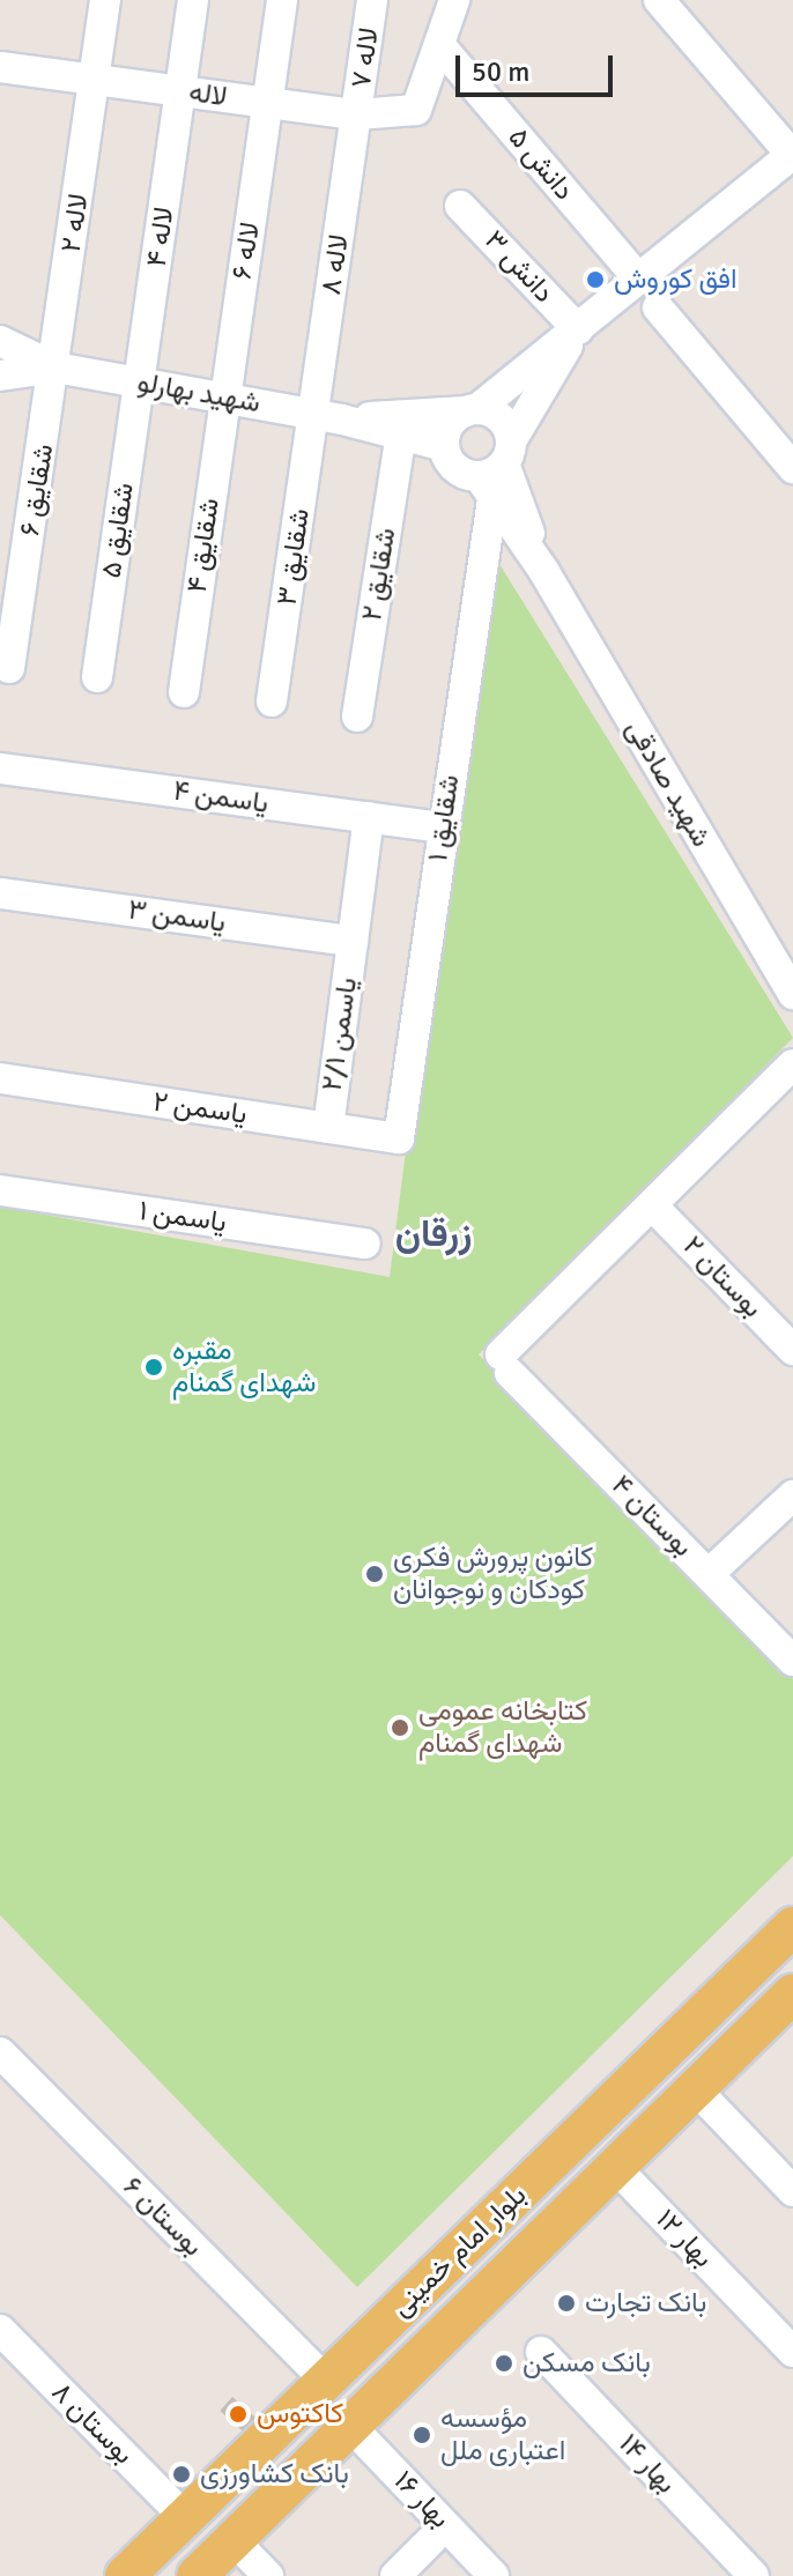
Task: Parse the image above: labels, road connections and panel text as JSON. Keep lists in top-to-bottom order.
{
  "streets": {
    "main road": ["بلوار امام خمینی"],
    "street": [
      "لاله ۷",
      "لاله",
      "دانش ۵",
      "لاله ۲",
      "لاله ۴",
      "لاله ۶",
      "لاله ۸",
      "دانش ۳",
      "شهید بهارلو",
      "شقایق ۶",
      "شقایق ۵",
      "شقایق ۴",
      "شقایق ۳",
      "شقایق ۲",
      "شهید صادقی",
      "یاسمن ۴",
      "شقایق ۱",
      "یاسمن ۳",
      "یاسمن ۲/۱",
      "یاسمن ۲",
      "یاسمن ۱",
      "بوستان ۲",
      "بوستان ۴",
      "بوستان ۶",
      "بهار ۱۲",
      "بوستان ۸",
      "بهار ۱۴",
      "بهار ۱۶"
    ]
  },
  "crossings": [
    ["لاله ۷", "لاله"],
    ["لاله ۷", "لاله ۸"],
    ["لاله", "دانش ۵"],
    ["لاله", "لاله ۲"],
    ["لاله", "لاله ۴"],
    ["لاله", "لاله ۶"],
    ["لاله", "لاله ۸"],
    ["لاله ۲", "شهید بهارلو"],
    ["لاله ۲", "شقایق ۶"],
    ["لاله ۴", "شهید بهارلو"],
    ["لاله ۴", "شقایق ۵"],
    ["لاله ۶", "شهید بهارلو"],
    ["لاله ۶", "شقایق ۴"],
    ["لاله ۸", "شهید بهارلو"],
    ["لاله ۸", "شقایق ۳"],
    ["شهید بهارلو", "شقایق ۶"],
    ["شهید بهارلو", "شقایق ۵"],
    ["شهید بهارلو", "شقایق ۴"],
    ["شهید بهارلو", "شقایق ۳"],
    ["شهید صادقی", "شقایق ۱"],
    ["یاسمن ۴", "شقایق ۱"],
    ["یاسمن ۴", "یاسمن ۲/۱"],
    ["شقایق ۱", "یاسمن ۲"],
    ["یاسمن ۳", "یاسمن ۲/۱"],
    ["یاسمن ۲/۱", "یاسمن ۲"],
    ["بوستان ۲", "بوستان ۴"],
    ["بوستان ۶", "بلوار امام خمینی"],
    ["بهار ۱۲", "بلوار امام خمینی"],
    ["بلوار امام خمینی", "بوستان ۸"],
    ["بلوار امام خمینی", "بهار ۱۶"]
  ],
  "districts": ["زرقان"],
  "places": [
    "افق کوروش",
    "مقبره شهدای گمنام",
    "کانون پرورش فکری کودکان و نوجوانان",
    "کتابخانه عمومی شهدای گمنام",
    "بانک تجارت",
    "بانک مسکن",
    "کاکتوس",
    "مؤسسه اعتباری ملل",
    "بانک کشاورزی"
  ],
  "scale_bar": "50 m"
}
